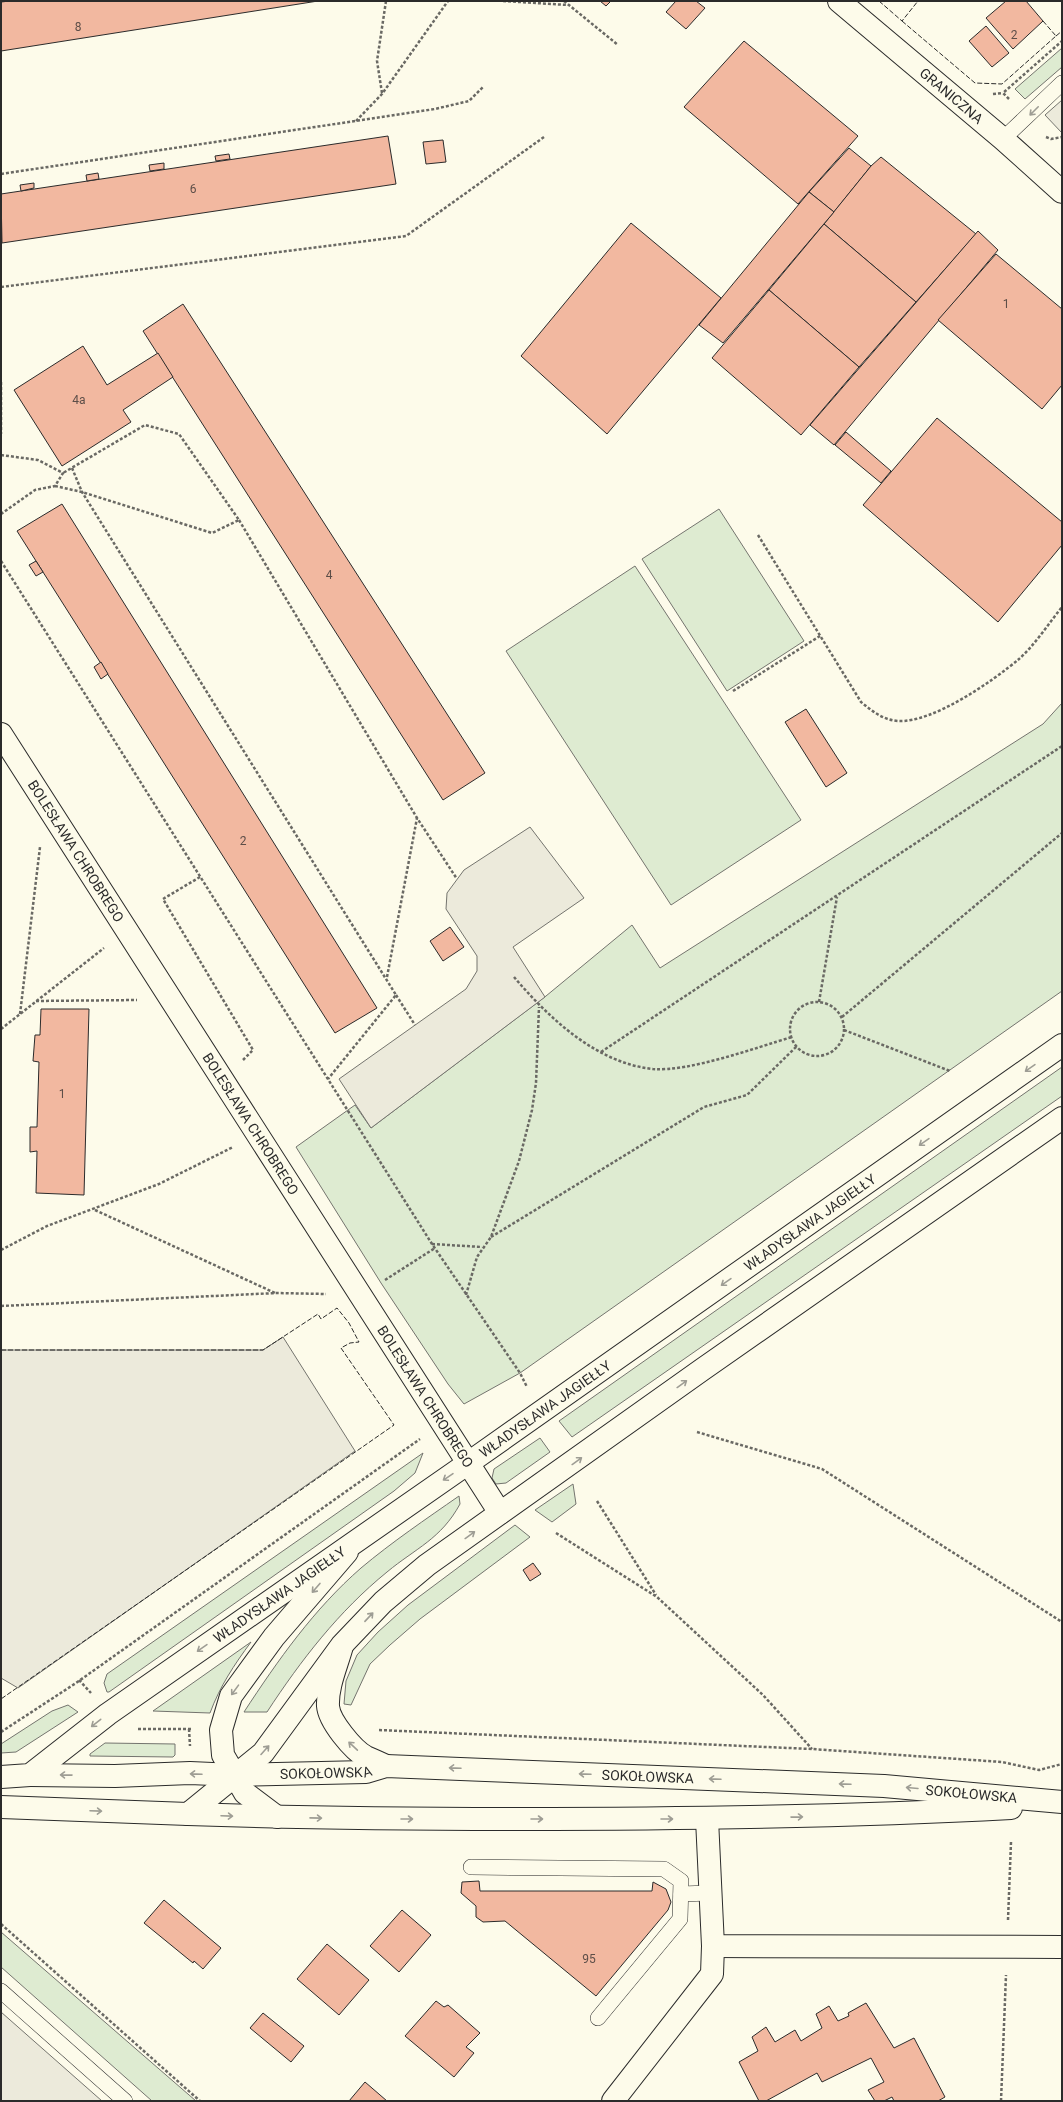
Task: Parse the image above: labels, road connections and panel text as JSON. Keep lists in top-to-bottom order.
{
  "streets": {
    "street": [
      "GRANICZNA",
      "BOLESŁAWA CHROBREGO",
      "WŁADYSŁAWA JAGIEŁŁY",
      "SOKOŁOWSKA"
    ]
  },
  "crossings": [
    ["BOLESŁAWA CHROBREGO", "WŁADYSŁAWA JAGIEŁŁY"],
    ["WŁADYSŁAWA JAGIEŁŁY", "SOKOŁOWSKA"]
  ],
  "house_numbers": [
    "8",
    "2",
    "6",
    "1",
    "4a",
    "4",
    "2",
    "1",
    "95"
  ]
}
